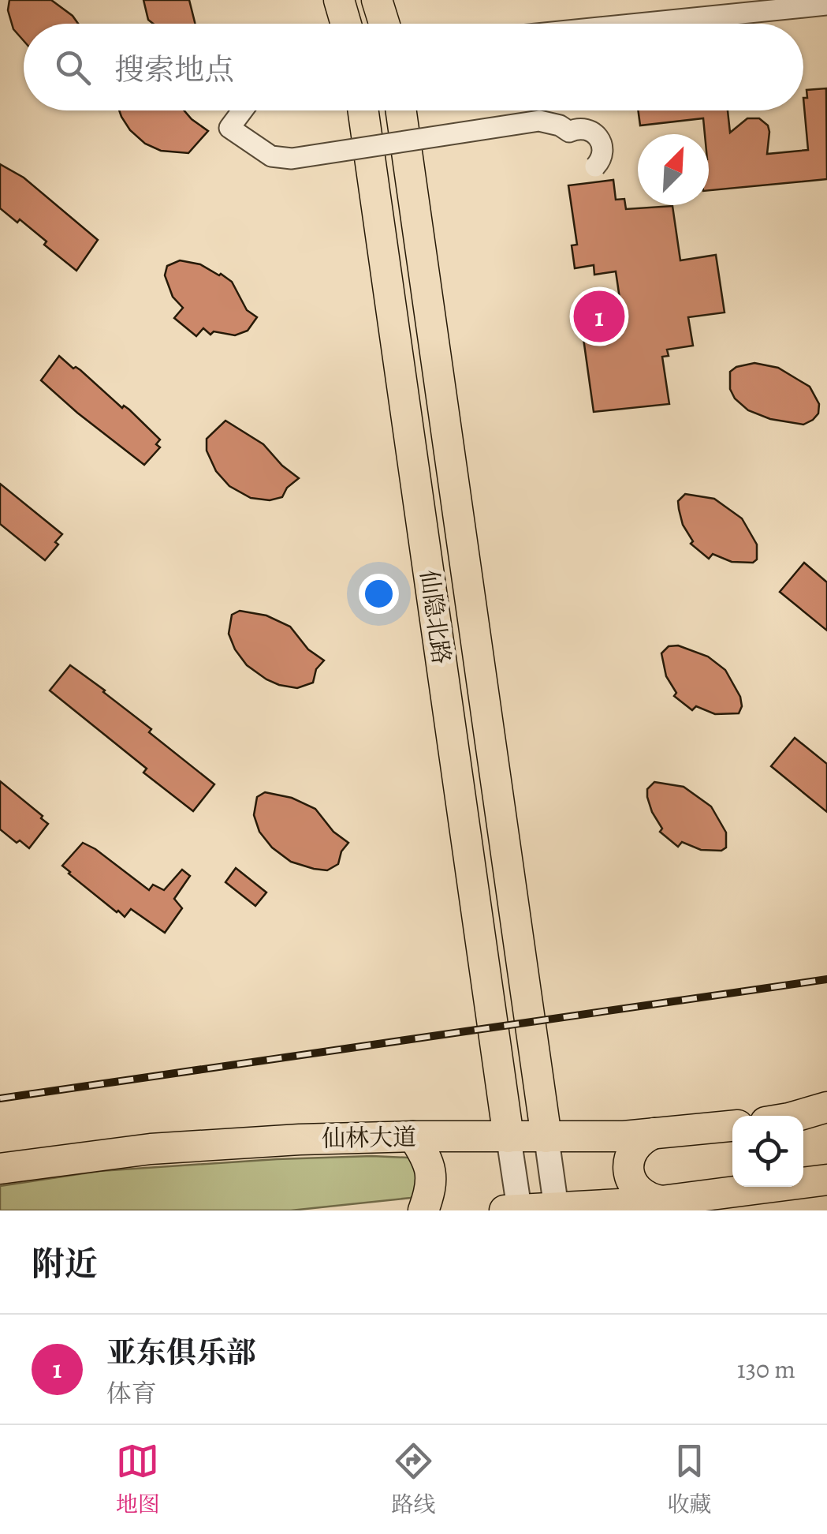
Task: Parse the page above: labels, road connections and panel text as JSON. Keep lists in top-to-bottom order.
{
  "streets": {
    "main road": ["仙隐北路", "仙林大道"]
  },
  "crossings": [
    ["仙隐北路", "仙林大道"]
  ],
  "north": "top right",
  "page": {
    "search": "搜索地点",
    "pins": "1",
    "heading": "附近",
    "list": [
      {
        "mark": "1",
        "name": "亚东俱乐部",
        "note": "体育",
        "value": "130 m"
      }
    ],
    "nav": ["地图", "路线", "收藏"]
  }
}
